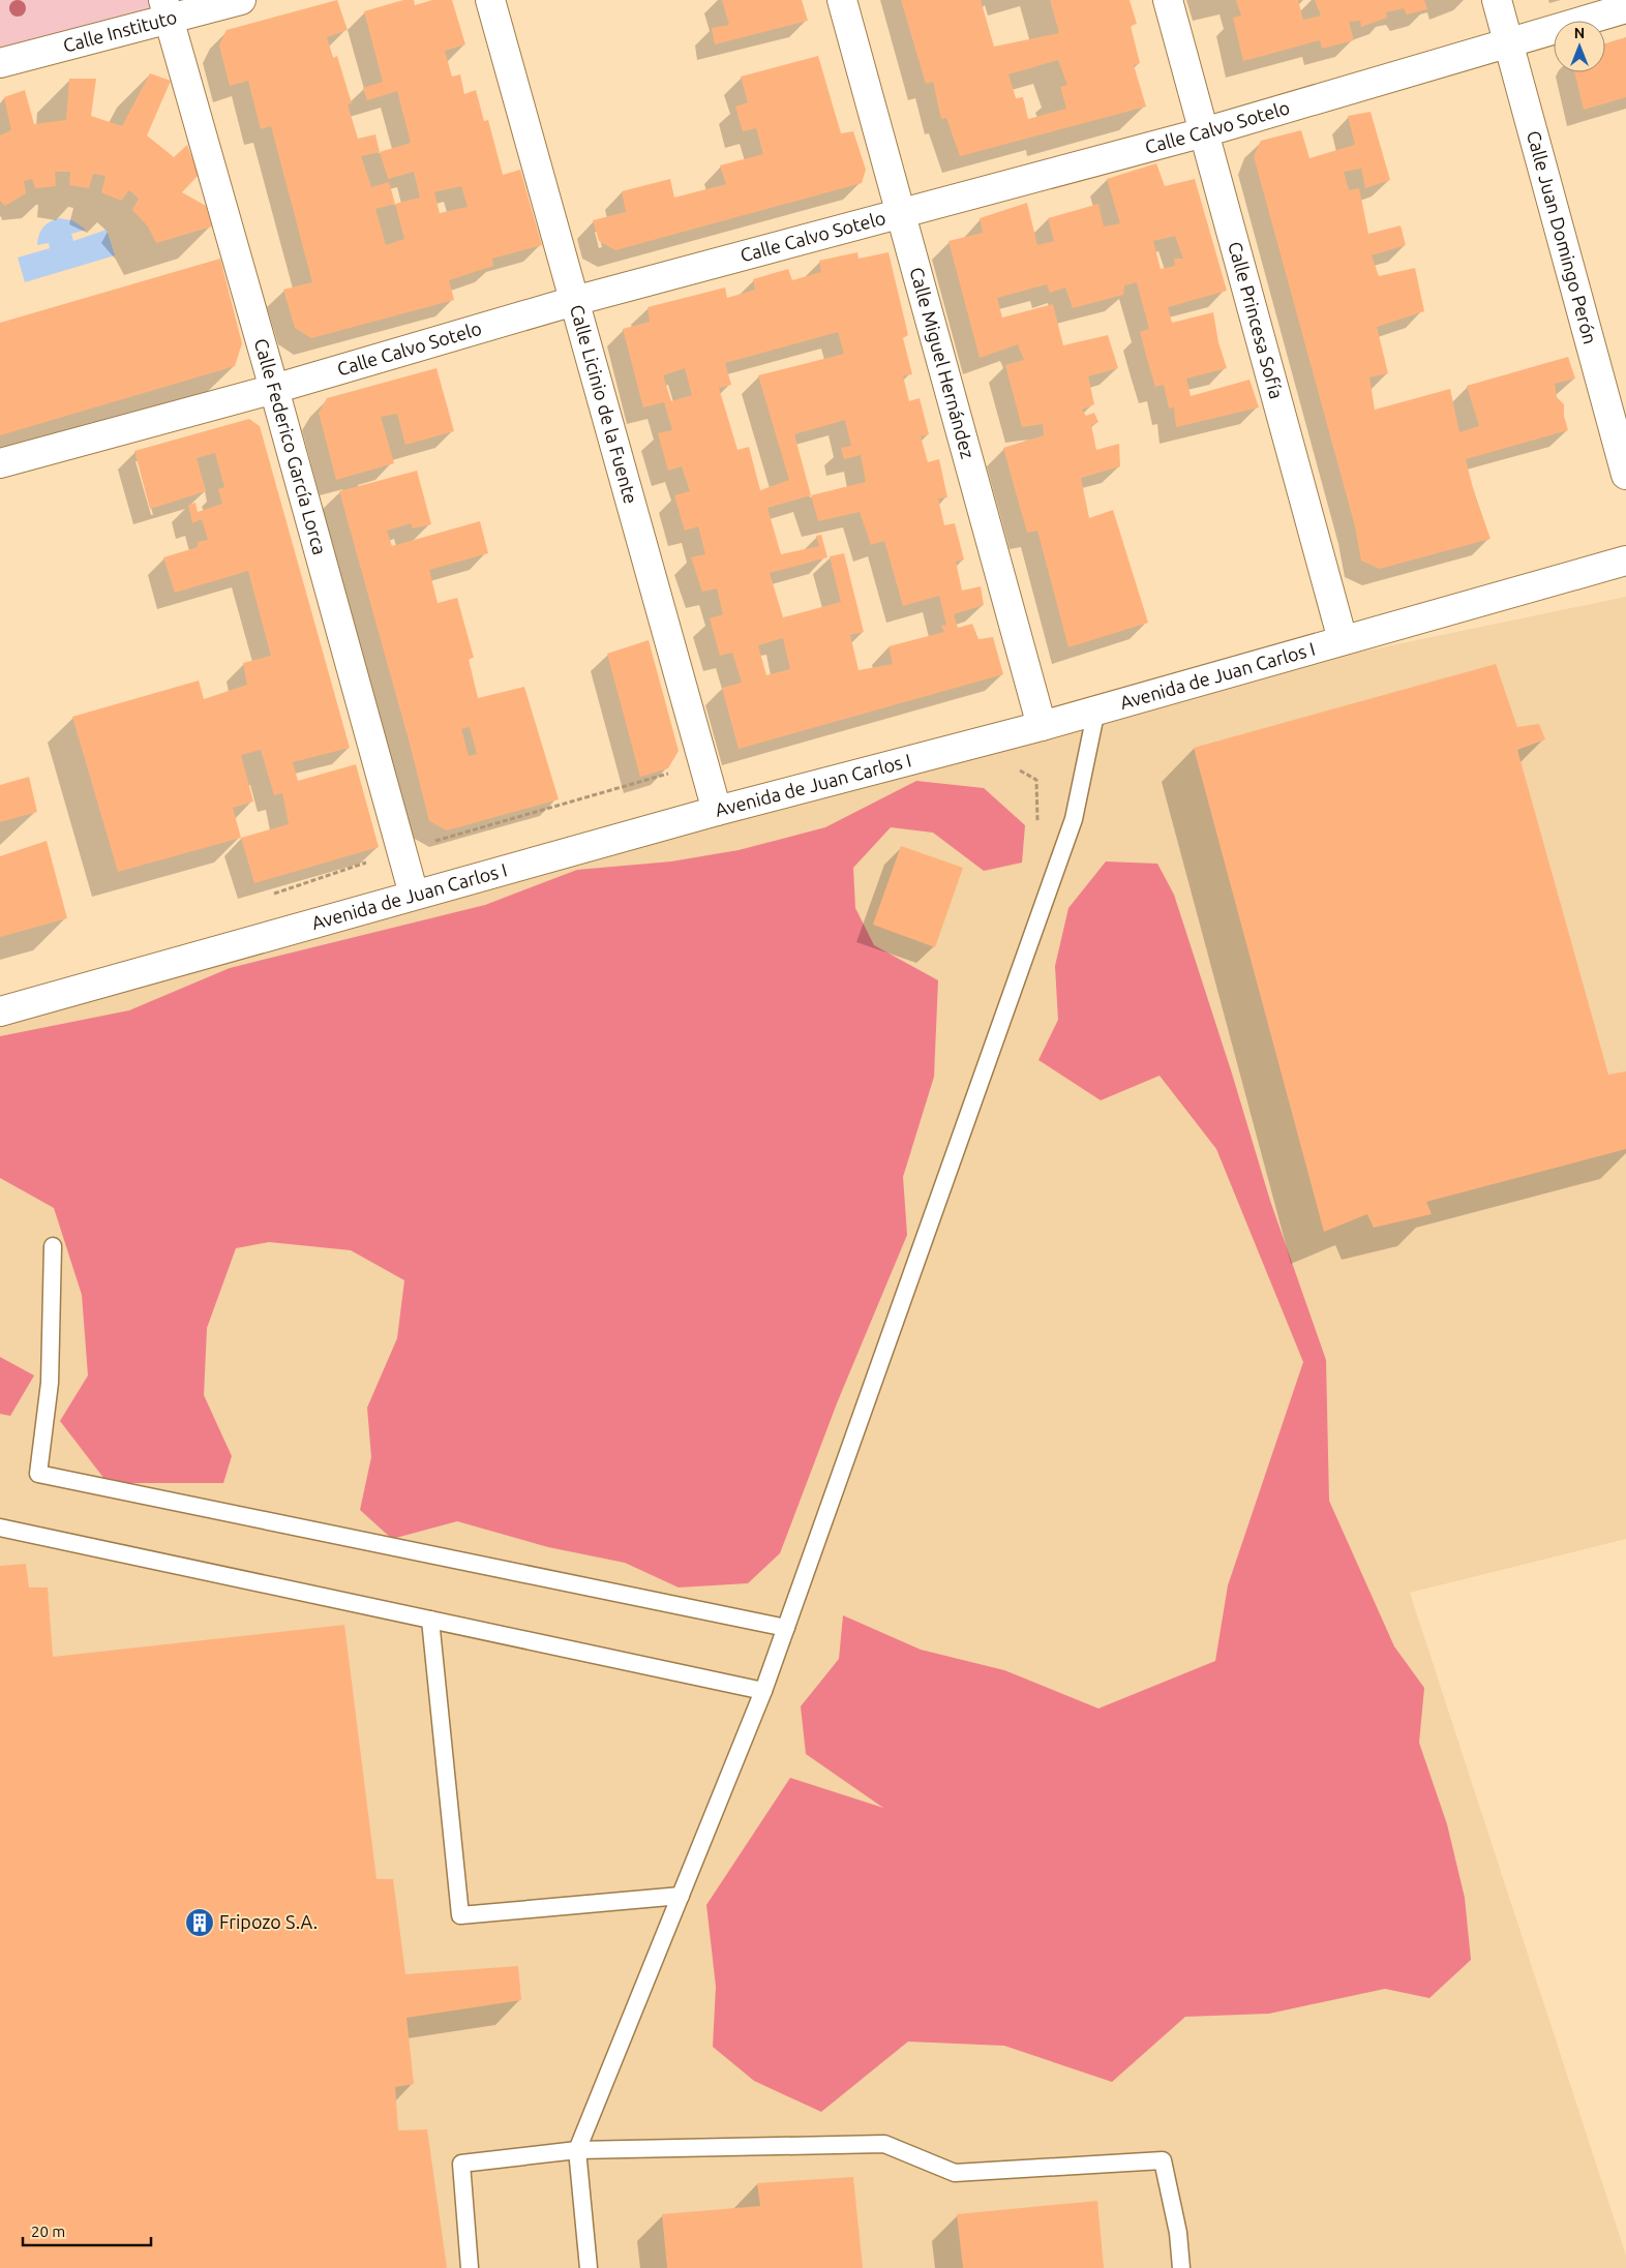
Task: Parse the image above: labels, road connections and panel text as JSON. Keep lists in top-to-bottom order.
{
  "streets": {
    "street": [
      "Calle Instituto",
      "Calle Calvo Sotelo",
      "Calle Juan Domingo Perón",
      "Calle Princesa Sofía",
      "Calle Miguel Hernández",
      "Calle Licinio de la Fuente",
      "Calle Federico García Lorca",
      "Avenida de Juan Carlos I"
    ]
  },
  "crossings": [
    ["Calle Instituto", "Calle Federico García Lorca"],
    ["Calle Calvo Sotelo", "Calle Juan Domingo Perón"],
    ["Calle Calvo Sotelo", "Calle Princesa Sofía"],
    ["Calle Calvo Sotelo", "Calle Miguel Hernández"],
    ["Calle Calvo Sotelo", "Calle Licinio de la Fuente"],
    ["Calle Calvo Sotelo", "Calle Federico García Lorca"],
    ["Calle Princesa Sofía", "Avenida de Juan Carlos I"],
    ["Calle Miguel Hernández", "Avenida de Juan Carlos I"],
    ["Calle Licinio de la Fuente", "Avenida de Juan Carlos I"],
    ["Calle Federico García Lorca", "Avenida de Juan Carlos I"]
  ],
  "places": {
    "building": ["Fripozo S.A."]
  },
  "scale_bar": "20 m",
  "north": "top"
}
